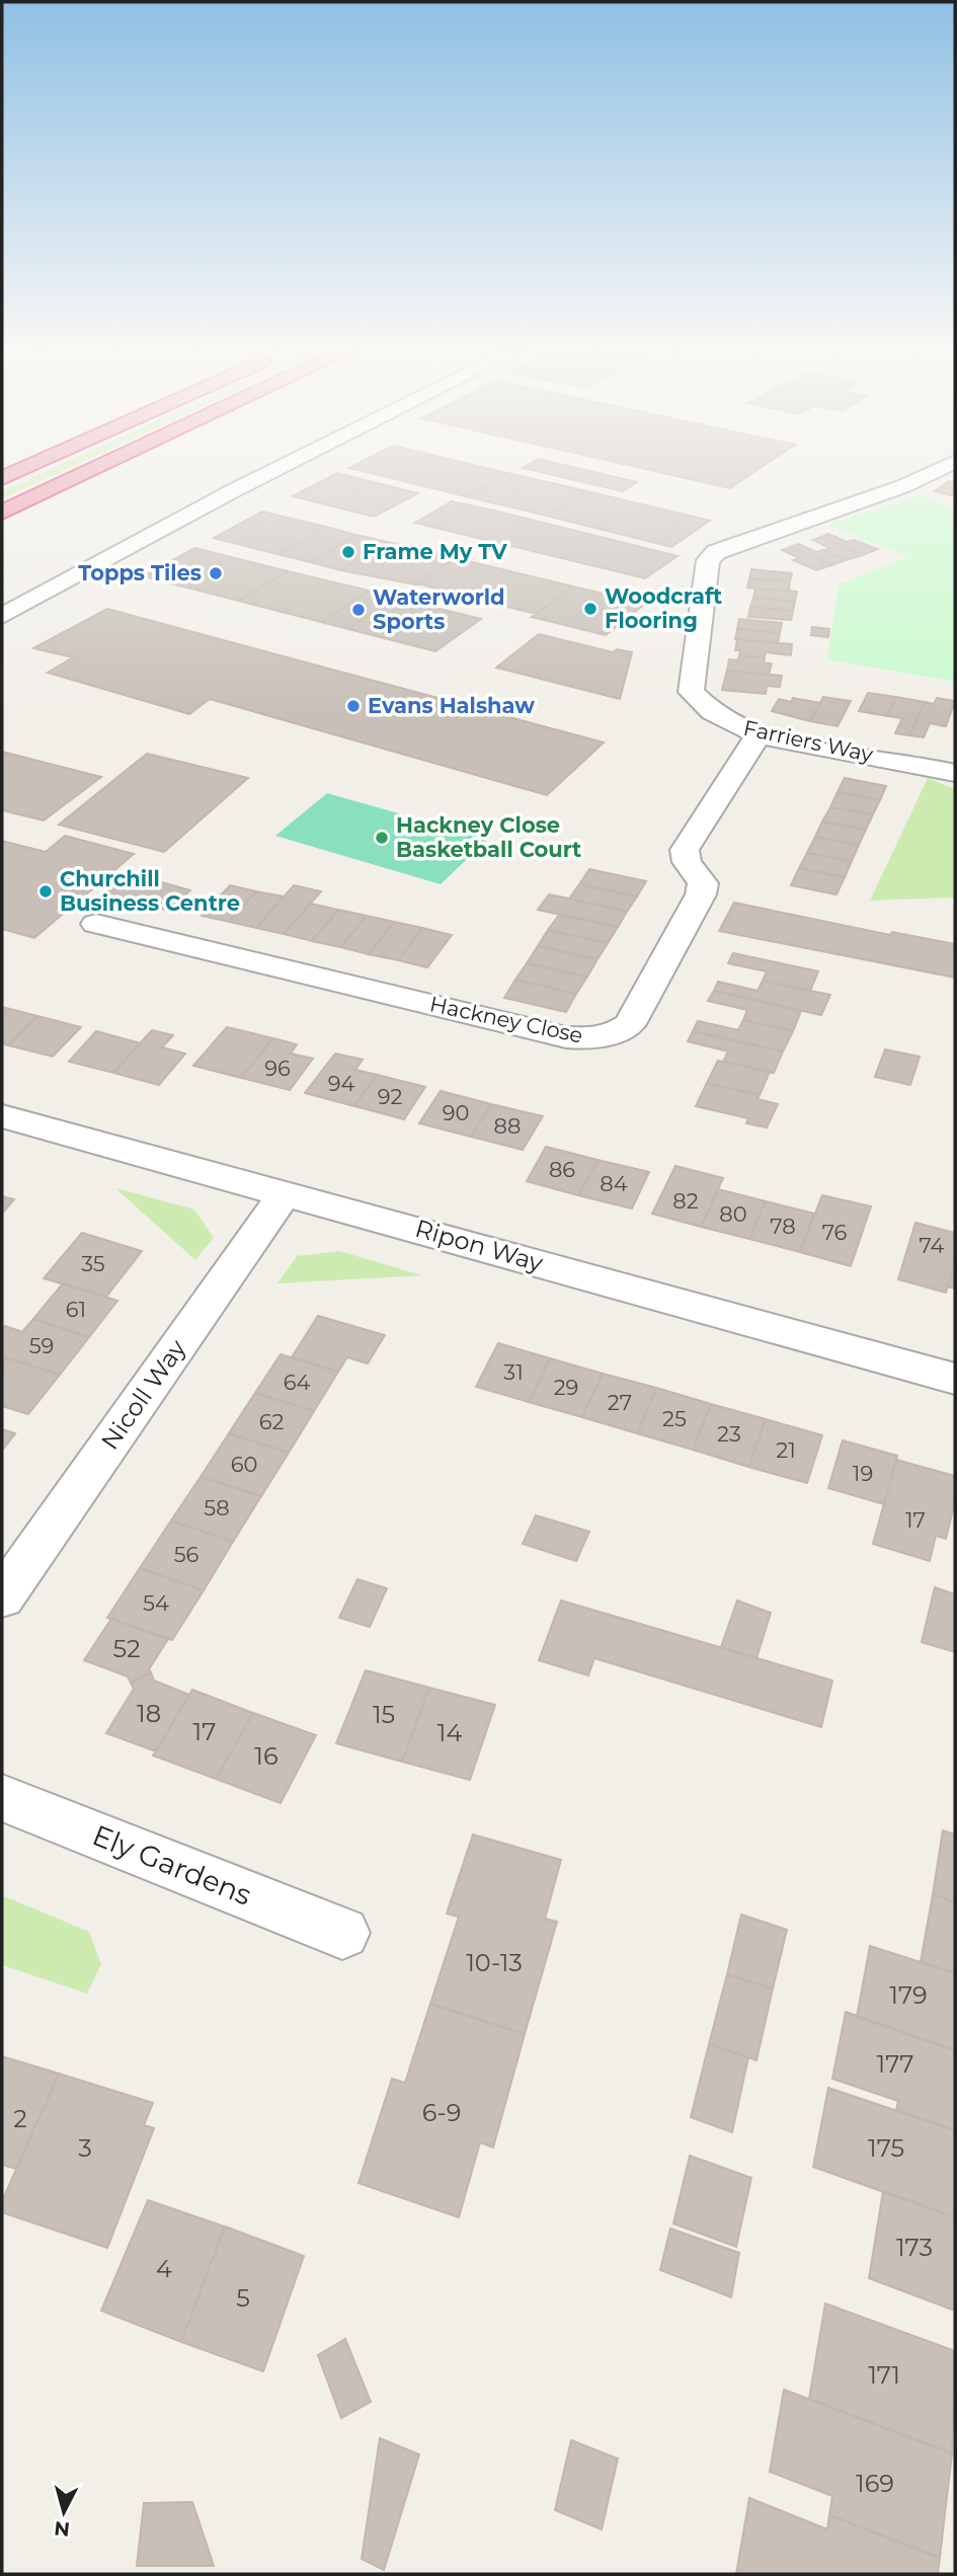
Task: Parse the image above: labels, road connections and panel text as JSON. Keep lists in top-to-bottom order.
{
  "streets": {
    "street": [
      "Farriers Way",
      "Hackney Close",
      "Ripon Way",
      "Nicoll Way",
      "Ely Gardens"
    ]
  },
  "crossings": [
    ["Farriers Way", "Hackney Close"],
    ["Ripon Way", "Nicoll Way"]
  ],
  "places": [
    "Frame My TV",
    "Topps Tiles",
    "Woodcraft Flooring",
    "Waterworld Sports",
    "Evans Halshaw",
    "Hackney Close Basketball Court",
    "Churchill Business Centre"
  ],
  "house_numbers": [
    "96",
    "94",
    "92",
    "90",
    "88",
    "86",
    "84",
    "82",
    "80",
    "78",
    "76",
    "74",
    "35",
    "61",
    "59",
    "31",
    "64",
    "29",
    "27",
    "25",
    "62",
    "23",
    "21",
    "60",
    "19",
    "58",
    "17",
    "56",
    "54",
    "52",
    "18",
    "15",
    "17",
    "14",
    "16",
    "10-13",
    "179",
    "177",
    "6-9",
    "2",
    "3",
    "175",
    "173",
    "4",
    "5",
    "171",
    "169"
  ],
  "north": "bottom"
}
